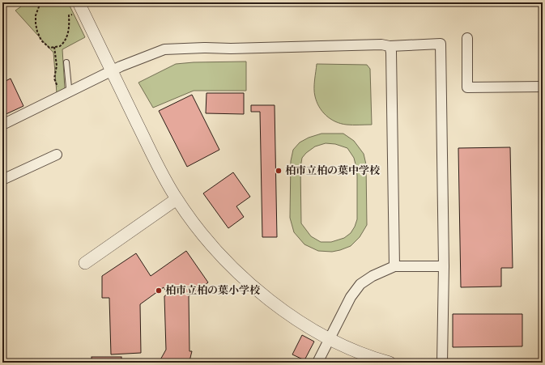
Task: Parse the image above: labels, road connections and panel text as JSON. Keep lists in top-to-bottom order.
{
  "places": ["柏市立柏の葉中学校", "柏市立柏の葉小学校"]
}
